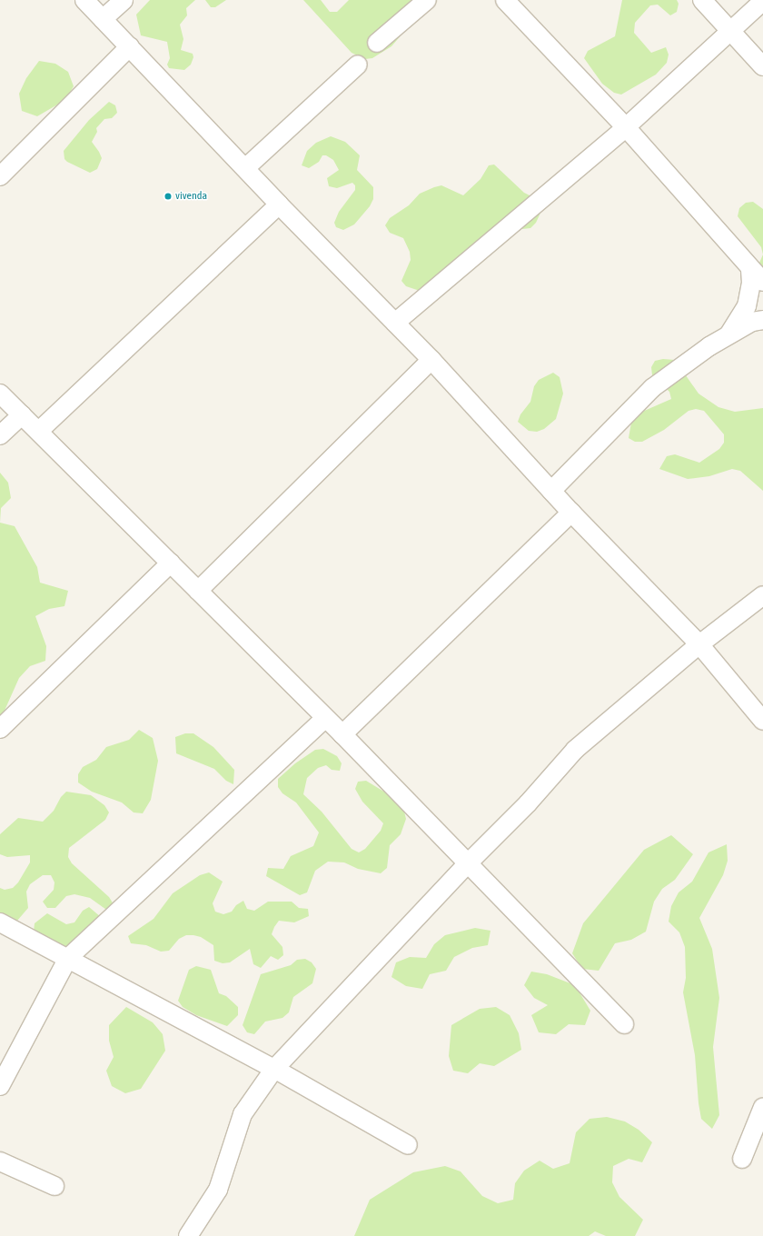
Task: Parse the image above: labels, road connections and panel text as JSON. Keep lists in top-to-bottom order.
{
  "places": ["vivenda"]
}
